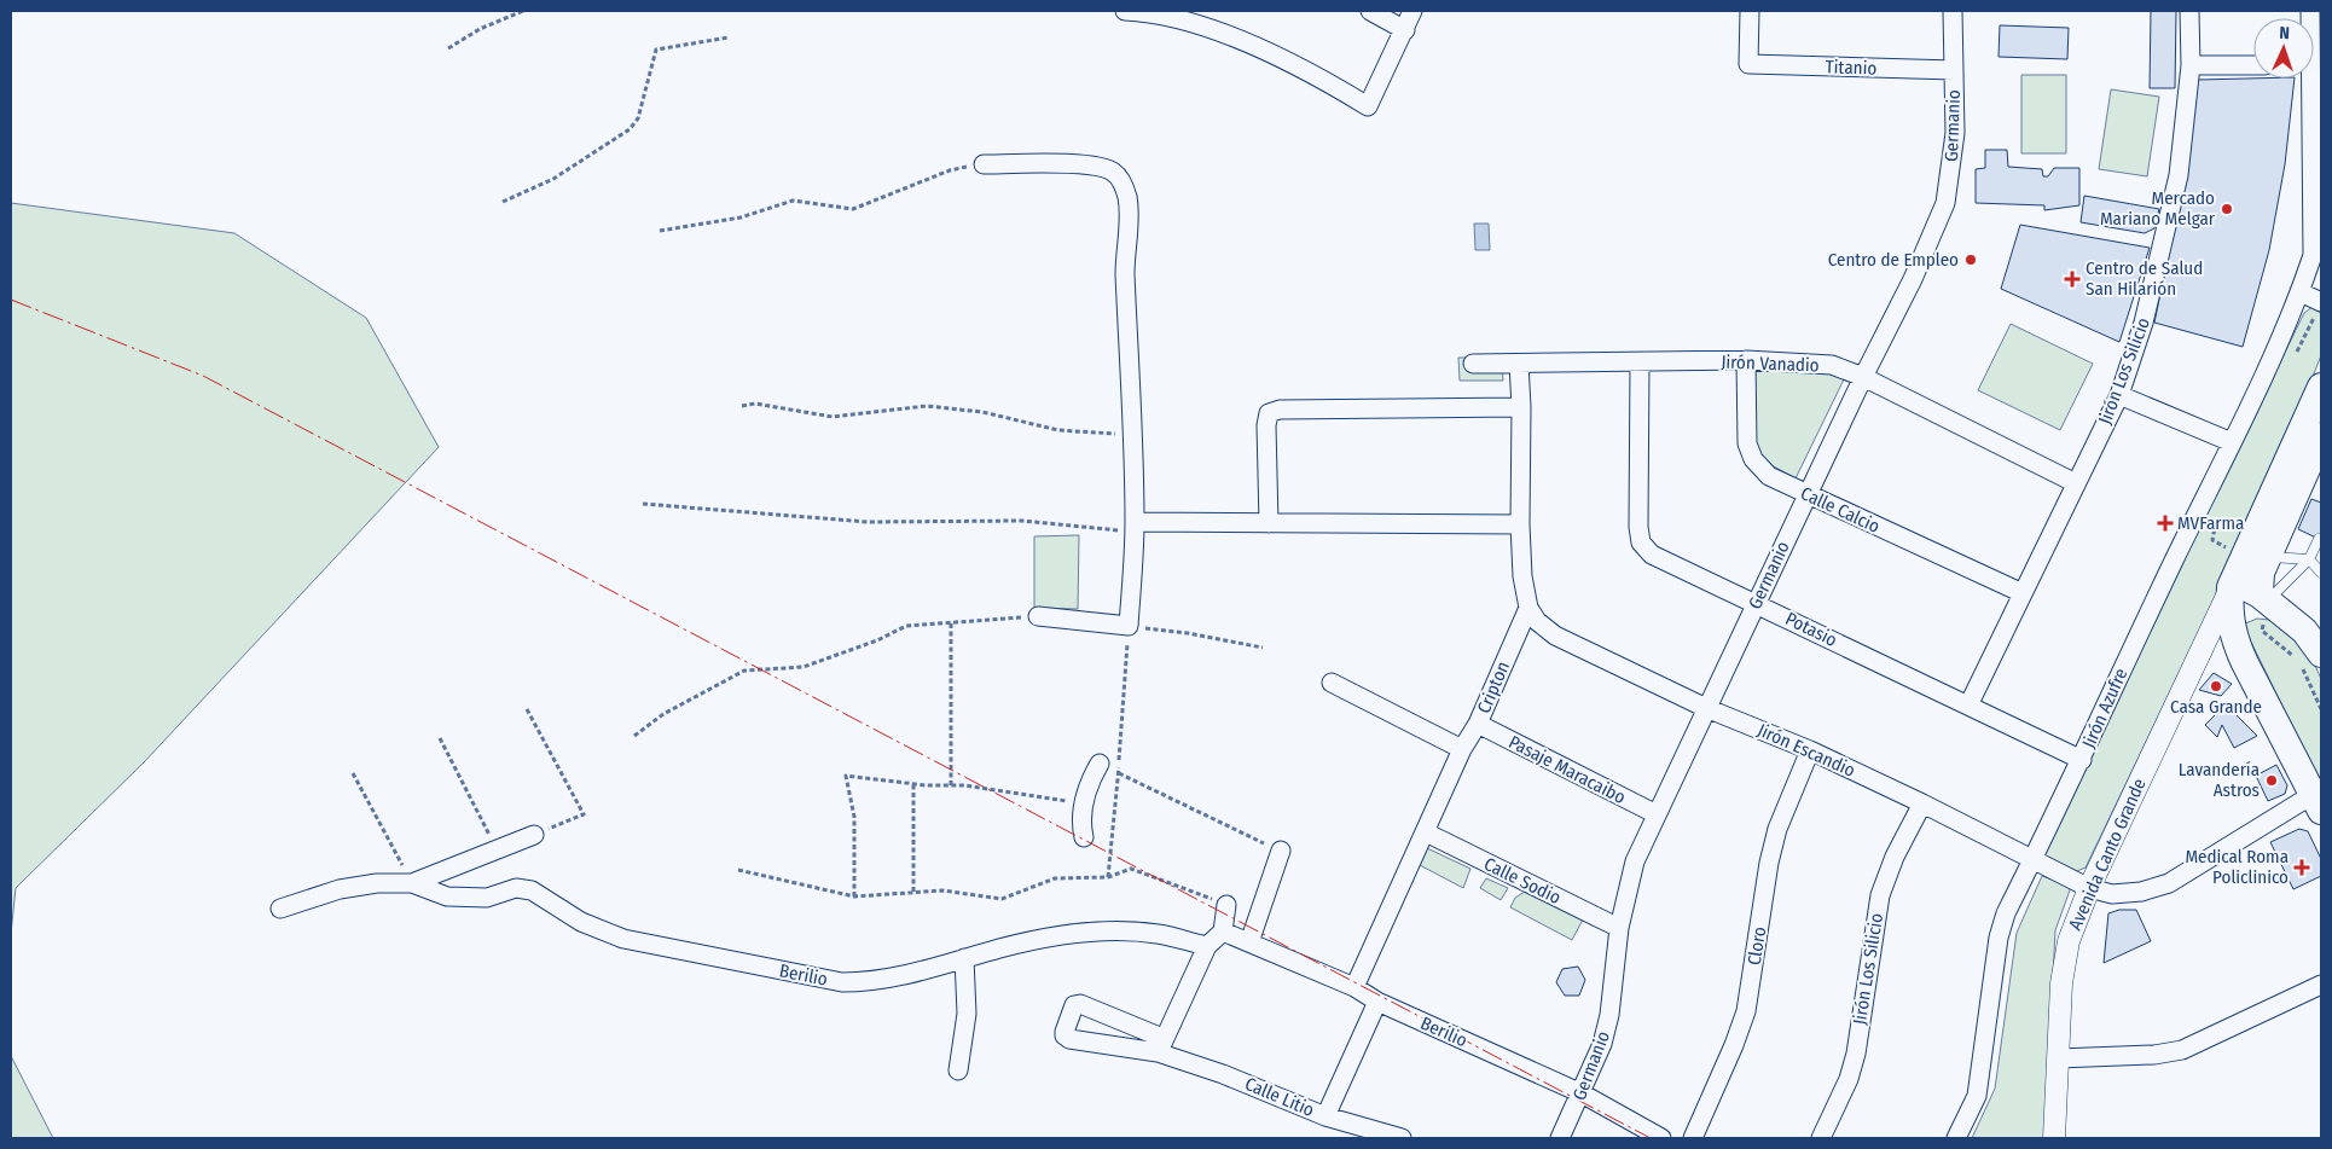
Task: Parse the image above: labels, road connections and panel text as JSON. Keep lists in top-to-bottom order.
{
  "streets": {
    "street": [
      "Titanio",
      "Germanio",
      "Jirón Vanadio",
      "Jirón Los Silicio",
      "Calle Calcio",
      "Potasio",
      "Cripton",
      "Jirón Azufre",
      "Jirón Escandio",
      "Pasaje Maracaibo",
      "Avenida Canto Grande",
      "Calle Sodio",
      "Cloro",
      "Berilio",
      "Calle Litio"
    ]
  },
  "crossings": [
    ["Titanio", "Germanio"],
    ["Germanio", "Jirón Vanadio"],
    ["Germanio", "Calle Calcio"],
    ["Germanio", "Potasio"],
    ["Germanio", "Jirón Escandio"],
    ["Germanio", "Pasaje Maracaibo"],
    ["Germanio", "Calle Sodio"],
    ["Germanio", "Berilio"],
    ["Jirón Vanadio", "Jirón Los Silicio"],
    ["Jirón Vanadio", "Calle Calcio"],
    ["Jirón Vanadio", "Potasio"],
    ["Jirón Los Silicio", "Calle Calcio"],
    ["Jirón Los Silicio", "Potasio"],
    ["Jirón Los Silicio", "Jirón Escandio"],
    ["Potasio", "Jirón Azufre"],
    ["Cripton", "Jirón Escandio"],
    ["Cripton", "Pasaje Maracaibo"],
    ["Cripton", "Calle Sodio"],
    ["Cripton", "Berilio"],
    ["Jirón Azufre", "Jirón Escandio"],
    ["Jirón Escandio", "Avenida Canto Grande"],
    ["Jirón Escandio", "Cloro"],
    ["Berilio", "Calle Litio"]
  ],
  "places": {
    "other": [
      "Mercado Mariano Melgar",
      "Centro de Empleo",
      "Casa Grande",
      "Lavandería Astros"
    ],
    "health": ["Centro de Salud San Hilarión", "MVFarma", "Medical Roma Policlinico"]
  },
  "north": "top"
}
